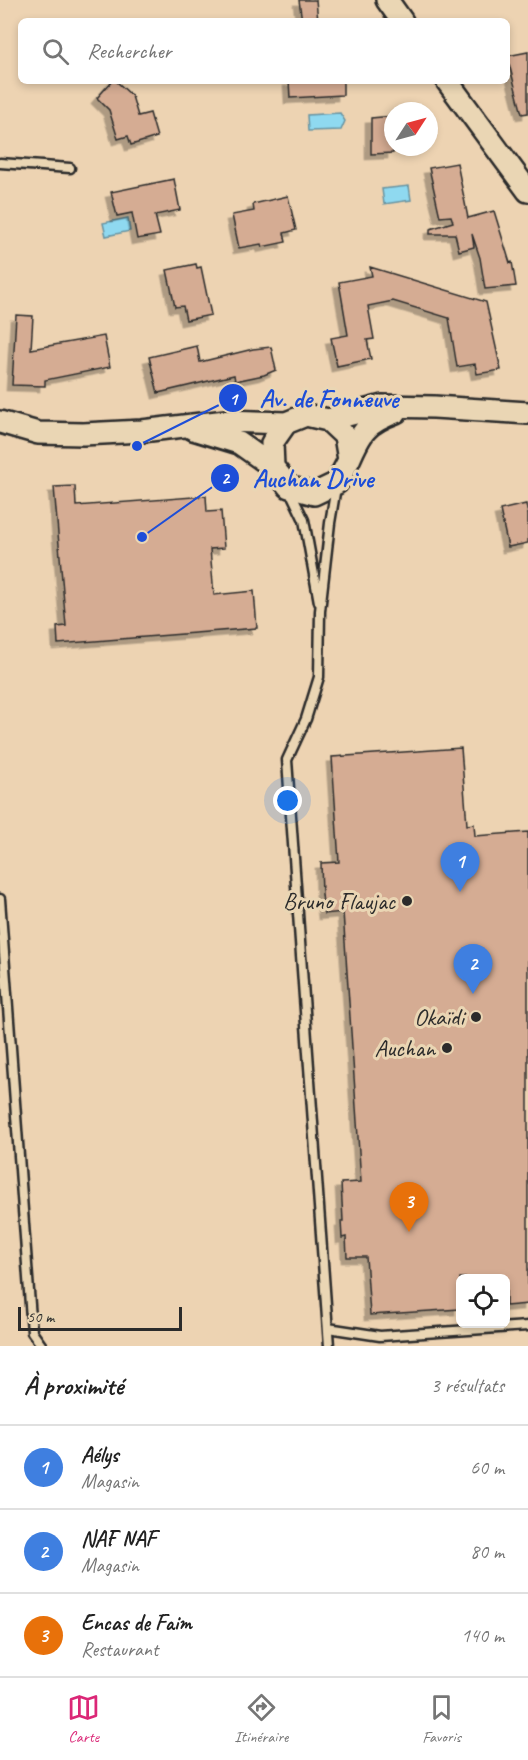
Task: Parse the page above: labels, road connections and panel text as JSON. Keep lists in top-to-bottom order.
{
  "places": [
    "Av. de Fonneuve",
    "Auchan Drive",
    "Bruno Flaujac",
    "Okaïdi",
    "Auchan"
  ],
  "scale_bar": "50 m",
  "north": "top right",
  "page": {
    "search": "Rechercher",
    "pins": ["1", "2", "3"],
    "scale": "50 m",
    "heading": ["À proximité", "3 résultats"],
    "list": [
      {
        "mark": "1",
        "name": "Aélys",
        "note": "Magasin",
        "value": "60 m"
      },
      {
        "mark": "2",
        "name": "NAF NAF",
        "note": "Magasin",
        "value": "80 m"
      },
      {
        "mark": "3",
        "name": "Encas de Faim",
        "note": "Restaurant",
        "value": "140 m"
      }
    ],
    "nav": ["Carte", "Itinéraire", "Favoris"]
  }
}
